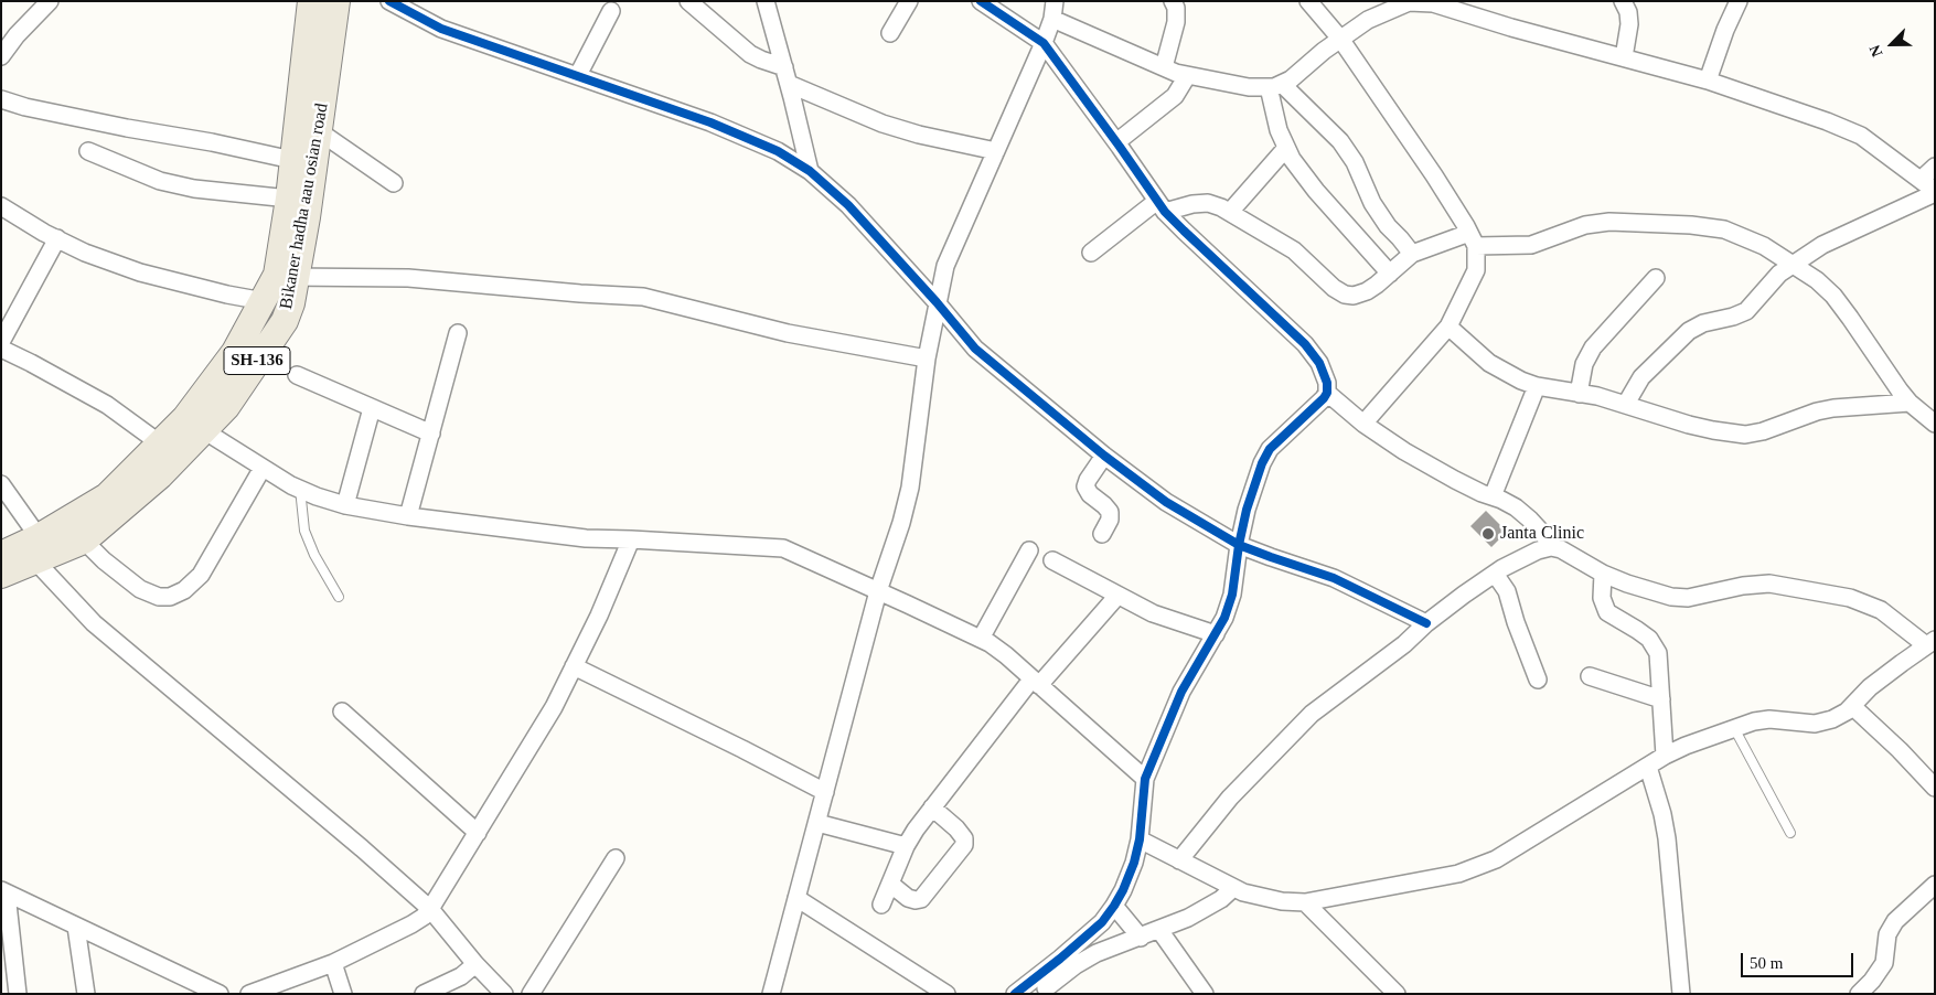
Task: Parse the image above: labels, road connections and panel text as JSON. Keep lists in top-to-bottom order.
{
  "streets": {
    "main road": ["Bikaner hadha aau osian road", "SH-136"]
  },
  "places": ["Janta Clinic"],
  "scale_bar": "50 m",
  "north": "bottom left"
}
